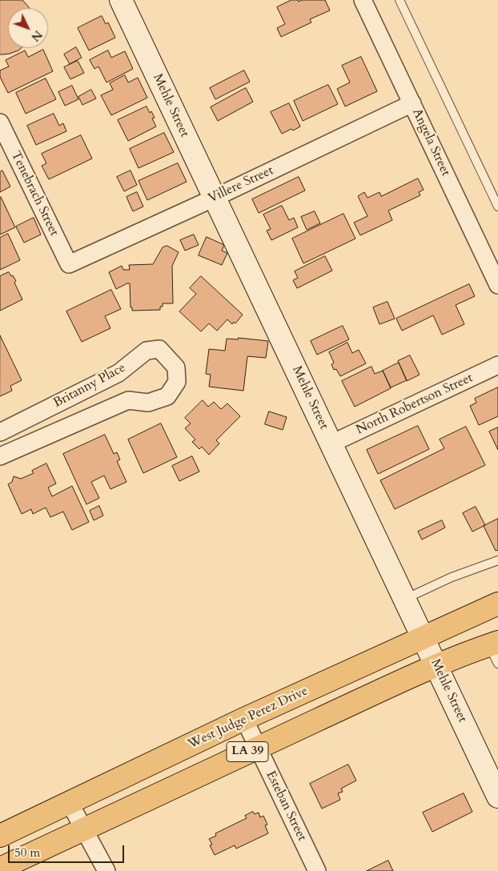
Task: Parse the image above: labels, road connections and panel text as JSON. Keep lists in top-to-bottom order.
{
  "streets": {
    "main road": ["West Judge Perez Drive", "LA 39"],
    "street": [
      "Mehle Street",
      "Angela Street",
      "Villere Street",
      "Tenebrach Street",
      "Britanny Place",
      "North Robertson Street",
      "Esteban Street"
    ]
  },
  "crossings": [
    ["Mehle Street", "Villere Street"],
    ["Mehle Street", "North Robertson Street"],
    ["Mehle Street", "West Judge Perez Drive"],
    ["Mehle Street", "LA 39"],
    ["Angela Street", "Villere Street"],
    ["Villere Street", "Tenebrach Street"],
    ["West Judge Perez Drive", "Esteban Street"],
    ["LA 39", "Esteban Street"]
  ],
  "scale_bar": "50 m",
  "north": "bottom right"
}
